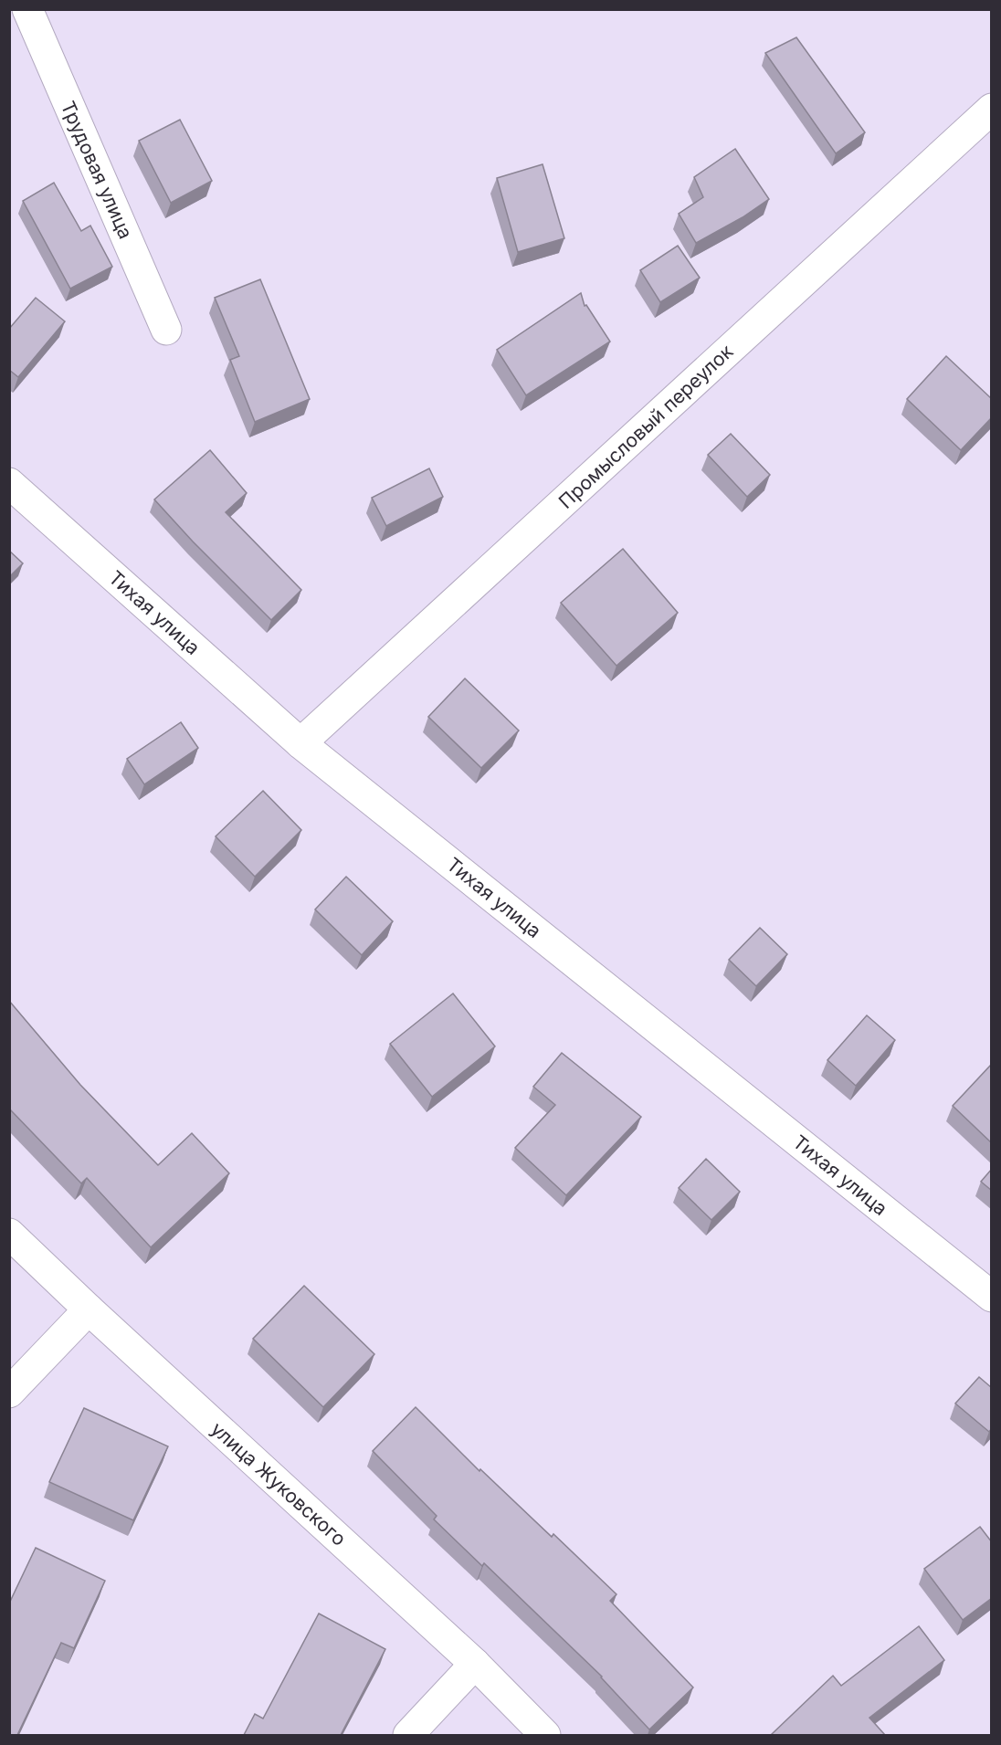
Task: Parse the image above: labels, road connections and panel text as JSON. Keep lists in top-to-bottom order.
{
  "streets": {
    "street": [
      "Трудовая улица",
      "Промысловый переулок",
      "Тихая улица",
      "улица Жуковского"
    ]
  },
  "crossings": [
    ["Промысловый переулок", "Тихая улица"]
  ]
}
